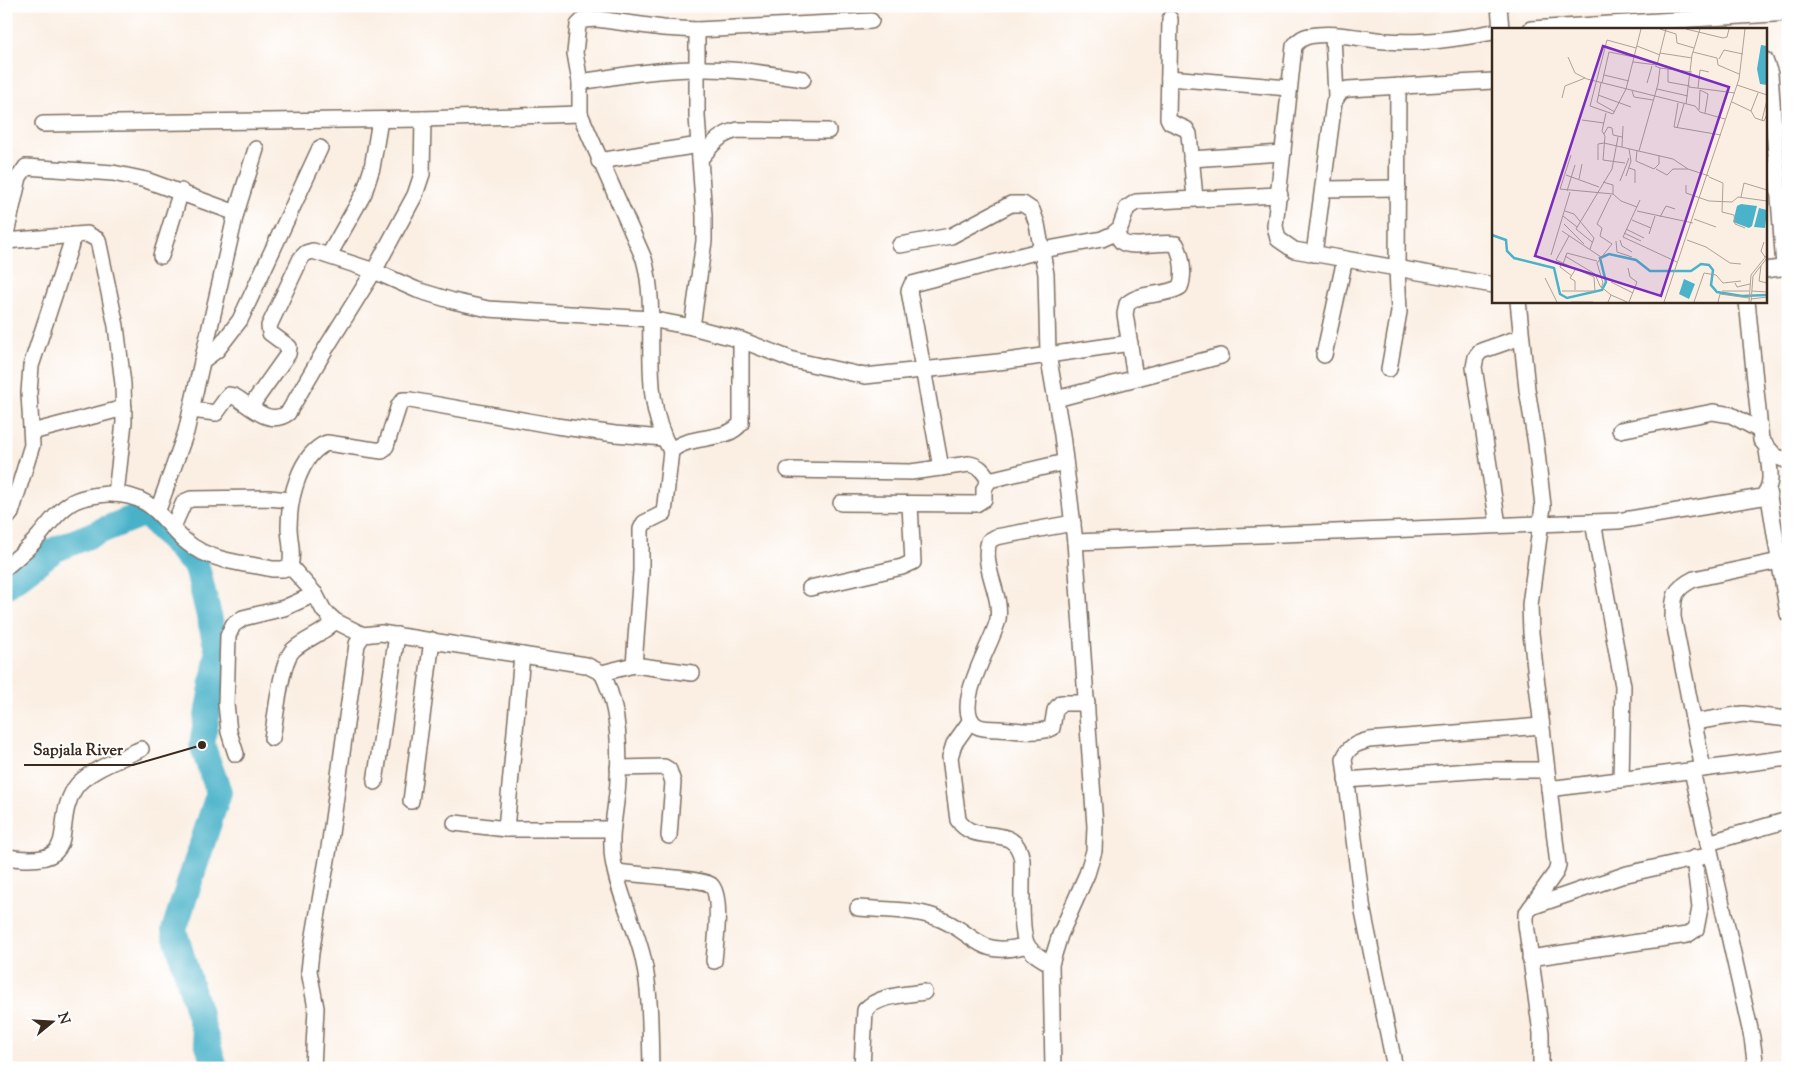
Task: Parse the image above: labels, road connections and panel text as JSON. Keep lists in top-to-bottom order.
{
  "places": ["Sapjala River"],
  "north": "right"
}
